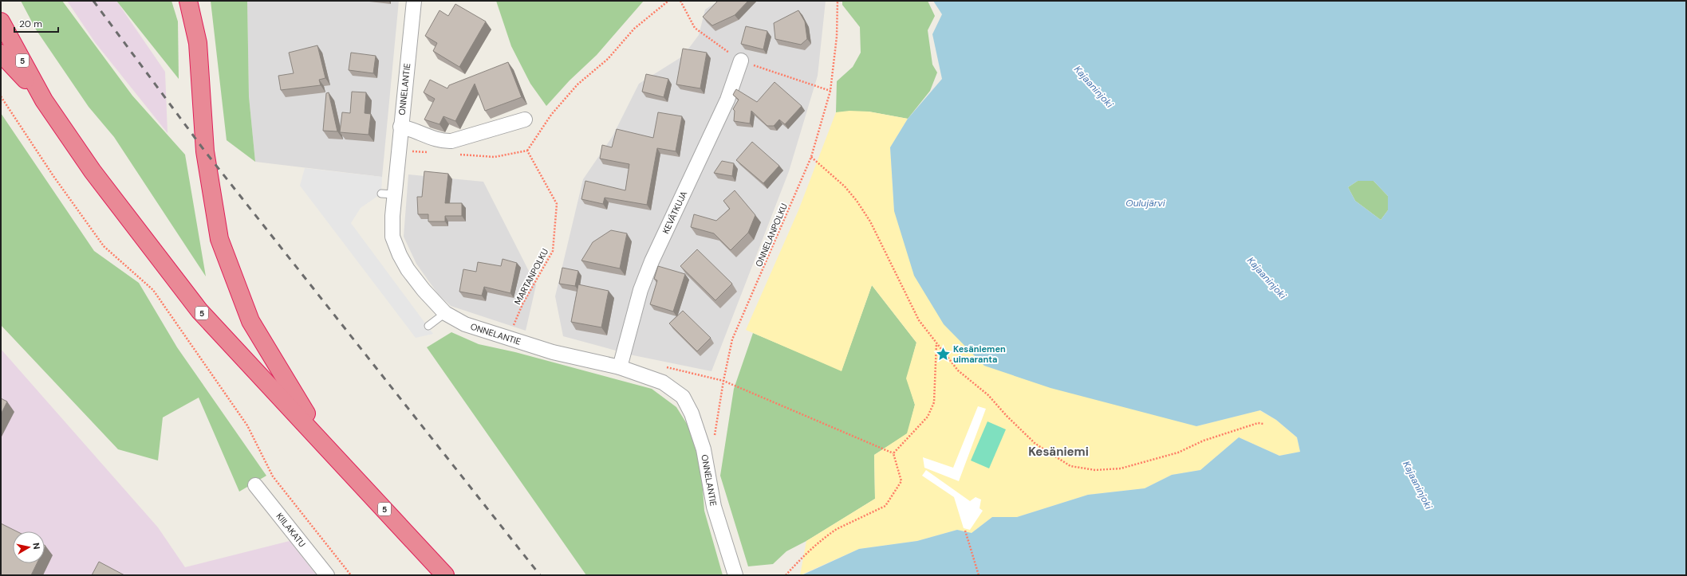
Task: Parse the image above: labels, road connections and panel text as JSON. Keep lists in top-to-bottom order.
{
  "streets": {
    "highway": ["5"],
    "street": ["ONNELANTIE", "KEVÄTKUJA", "KIILAKATU"],
    "path": ["ONNELANPOLKU", "MARTANPOLKU"]
  },
  "crossings": [
    ["ONNELANTIE", "KEVÄTKUJA"],
    ["ONNELANTIE", "MARTANPOLKU"]
  ],
  "districts": ["Kesäniemi"],
  "water": ["Kajaaninjoki", "Oulujärvi"],
  "places": {
    "place": ["Kesäniemen uimaranta"]
  },
  "scale_bar": "20 m",
  "north": "right"
}
